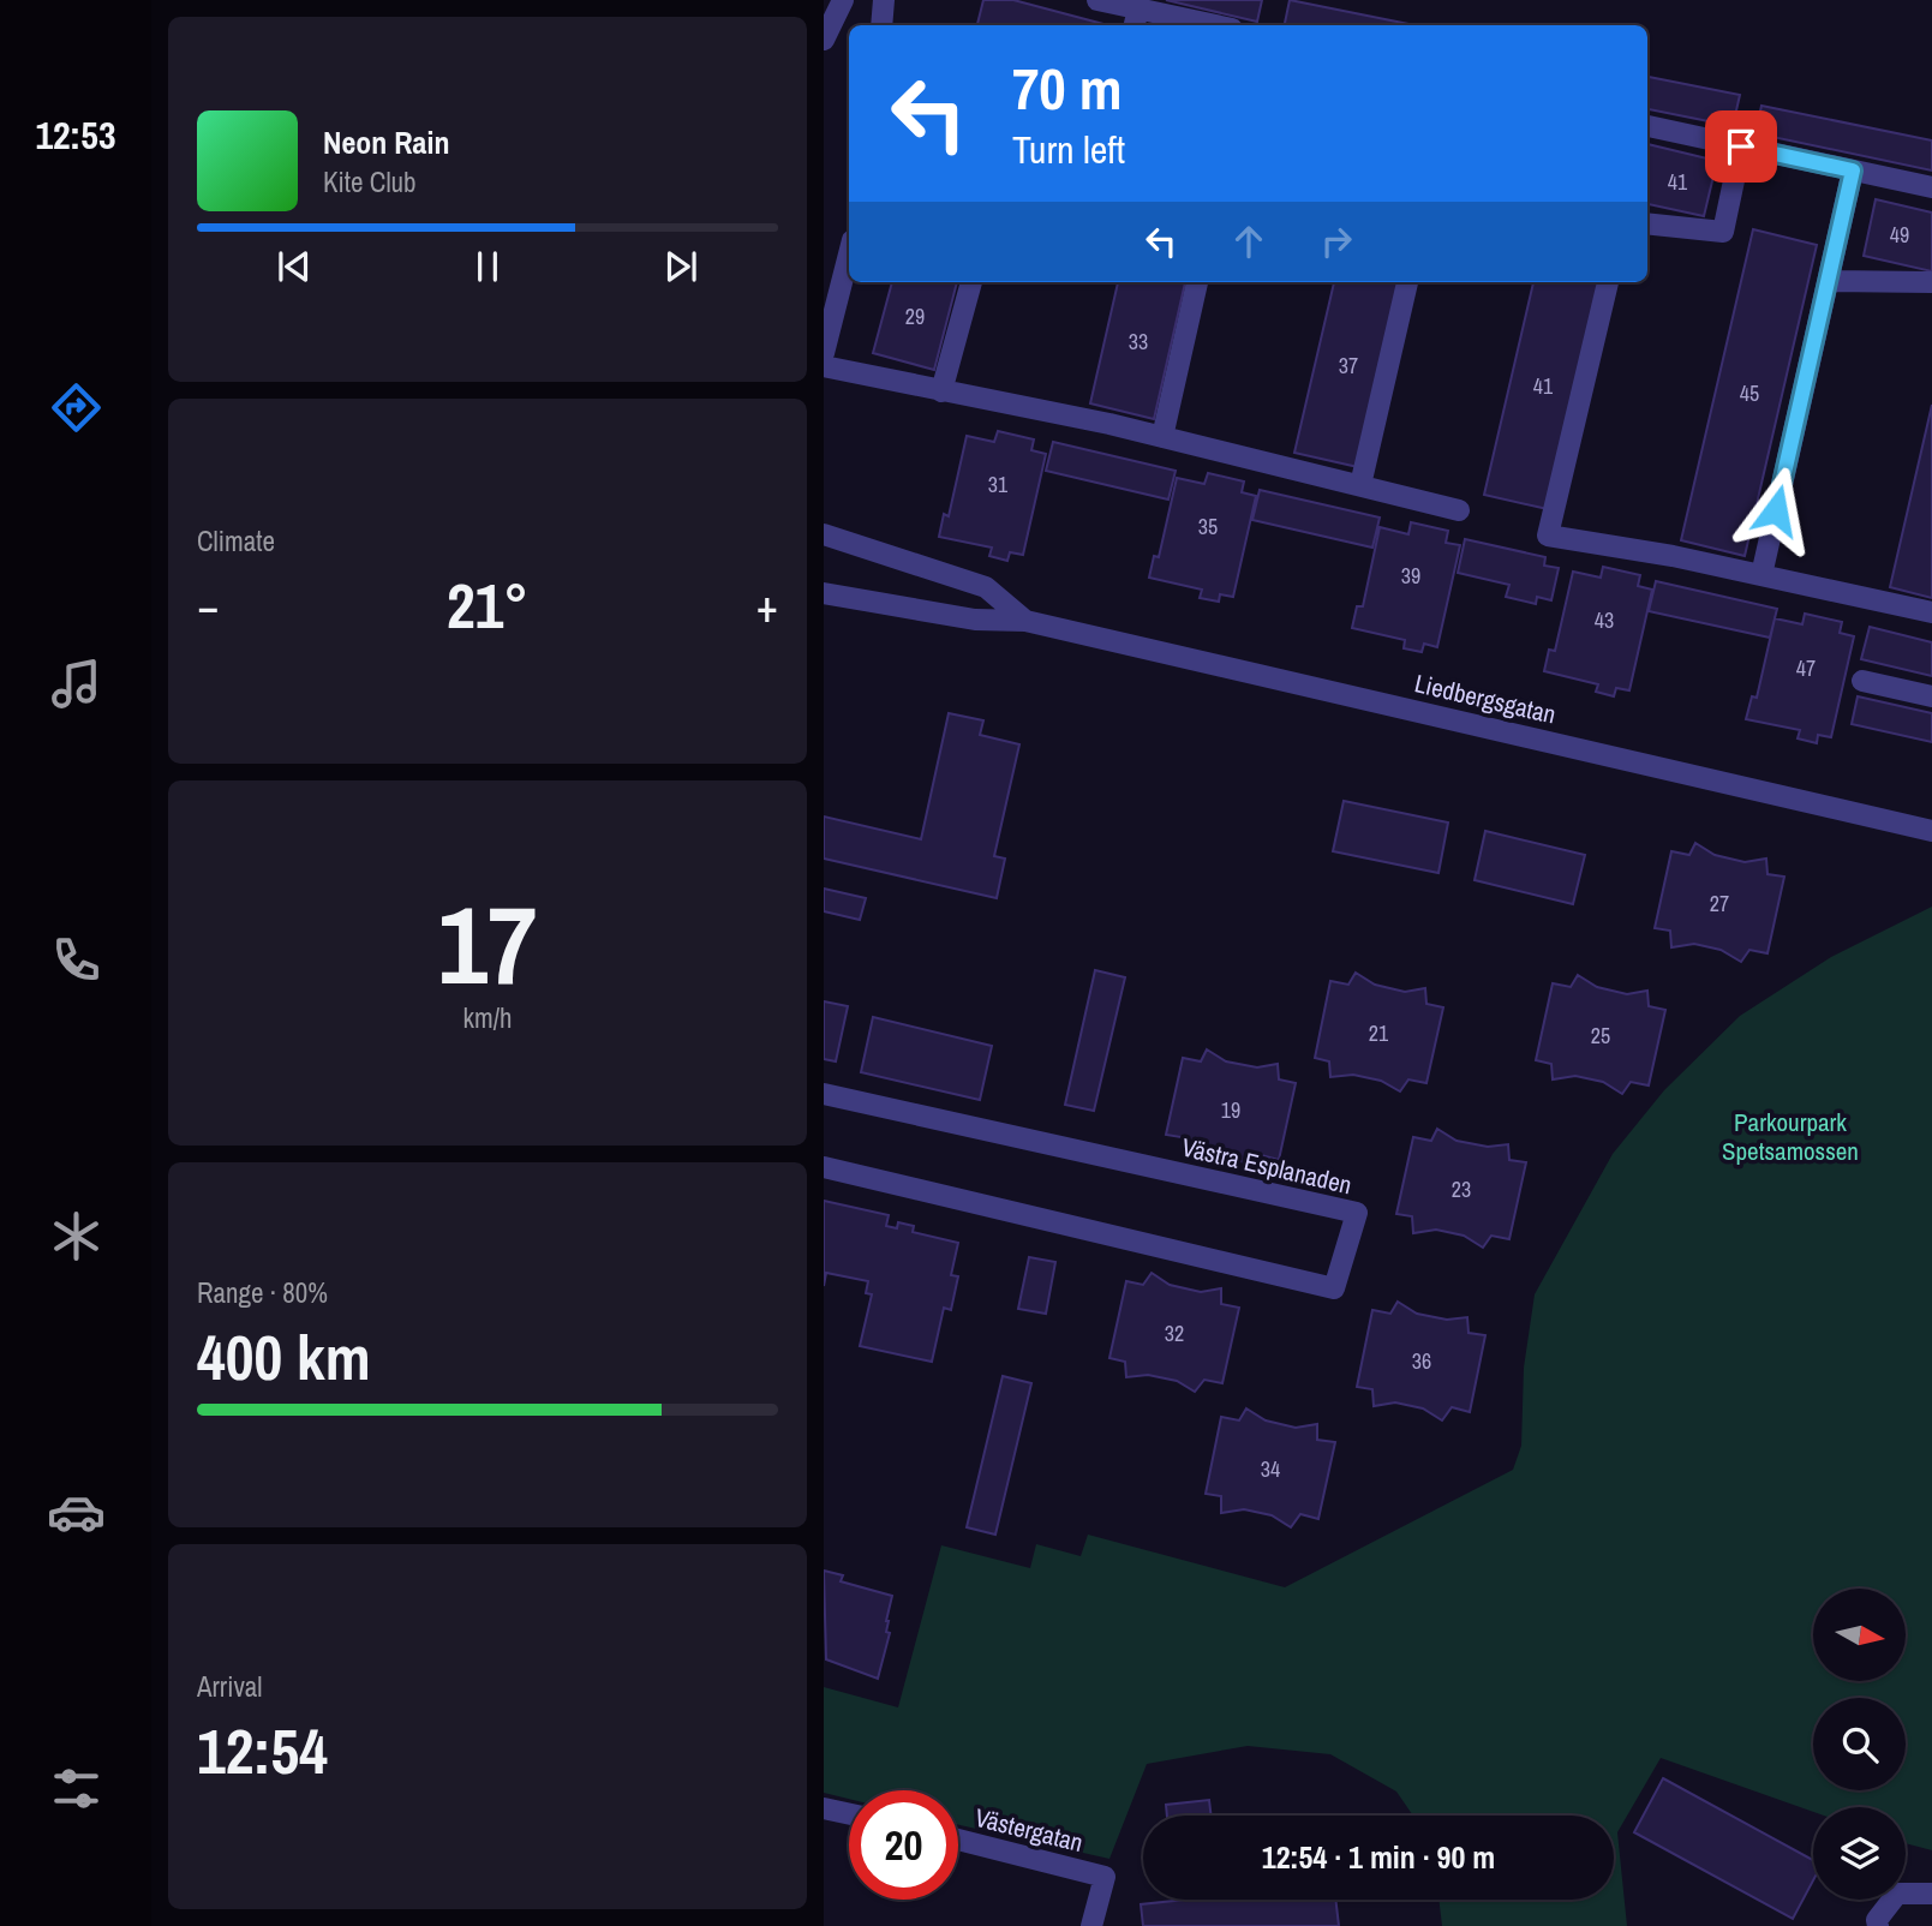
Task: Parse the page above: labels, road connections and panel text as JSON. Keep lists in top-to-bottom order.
{
  "streets": {
    "street": ["Liedbergsgatan", "Västra Esplanaden", "Västergatan"]
  },
  "parks": ["Parkourpark Spetsamossen"],
  "house_numbers": [
    "41",
    "49",
    "29",
    "33",
    "37",
    "41",
    "45",
    "31",
    "35",
    "39",
    "43",
    "47",
    "27",
    "21",
    "25",
    "19",
    "23",
    "32",
    "36",
    "34"
  ],
  "north": "right",
  "page": {
    "tabs": "12:53",
    "turn": ["70 m", "Turn left"],
    "song": ["Neon Rain", "Kite Club"],
    "tile": [
      "Climate",
      ["17", "km/h"],
      ["Range · 80%", "400 km"],
      ["Arrival", "12:54"]
    ],
    "heat": ["−", "21°", "+"],
    "limit": "20",
    "trip": "12:54 · 1 min · 90 m"
  }
}
